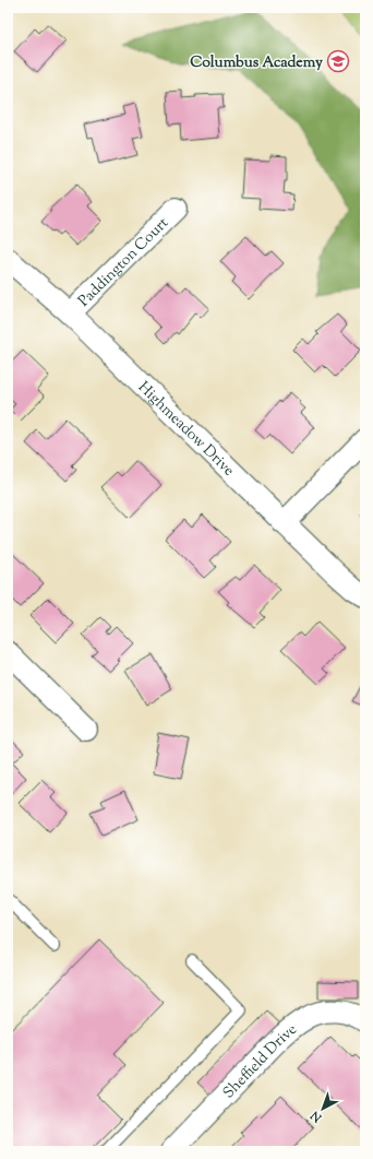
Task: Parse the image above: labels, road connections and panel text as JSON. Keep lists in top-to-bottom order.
{
  "streets": {
    "street": ["Paddington Court", "Highmeadow Drive", "Sheffield Drive"]
  },
  "crossings": [
    ["Paddington Court", "Highmeadow Drive"]
  ],
  "places": {
    "school or university": ["Columbus Academy"]
  },
  "north": "bottom left"
}
